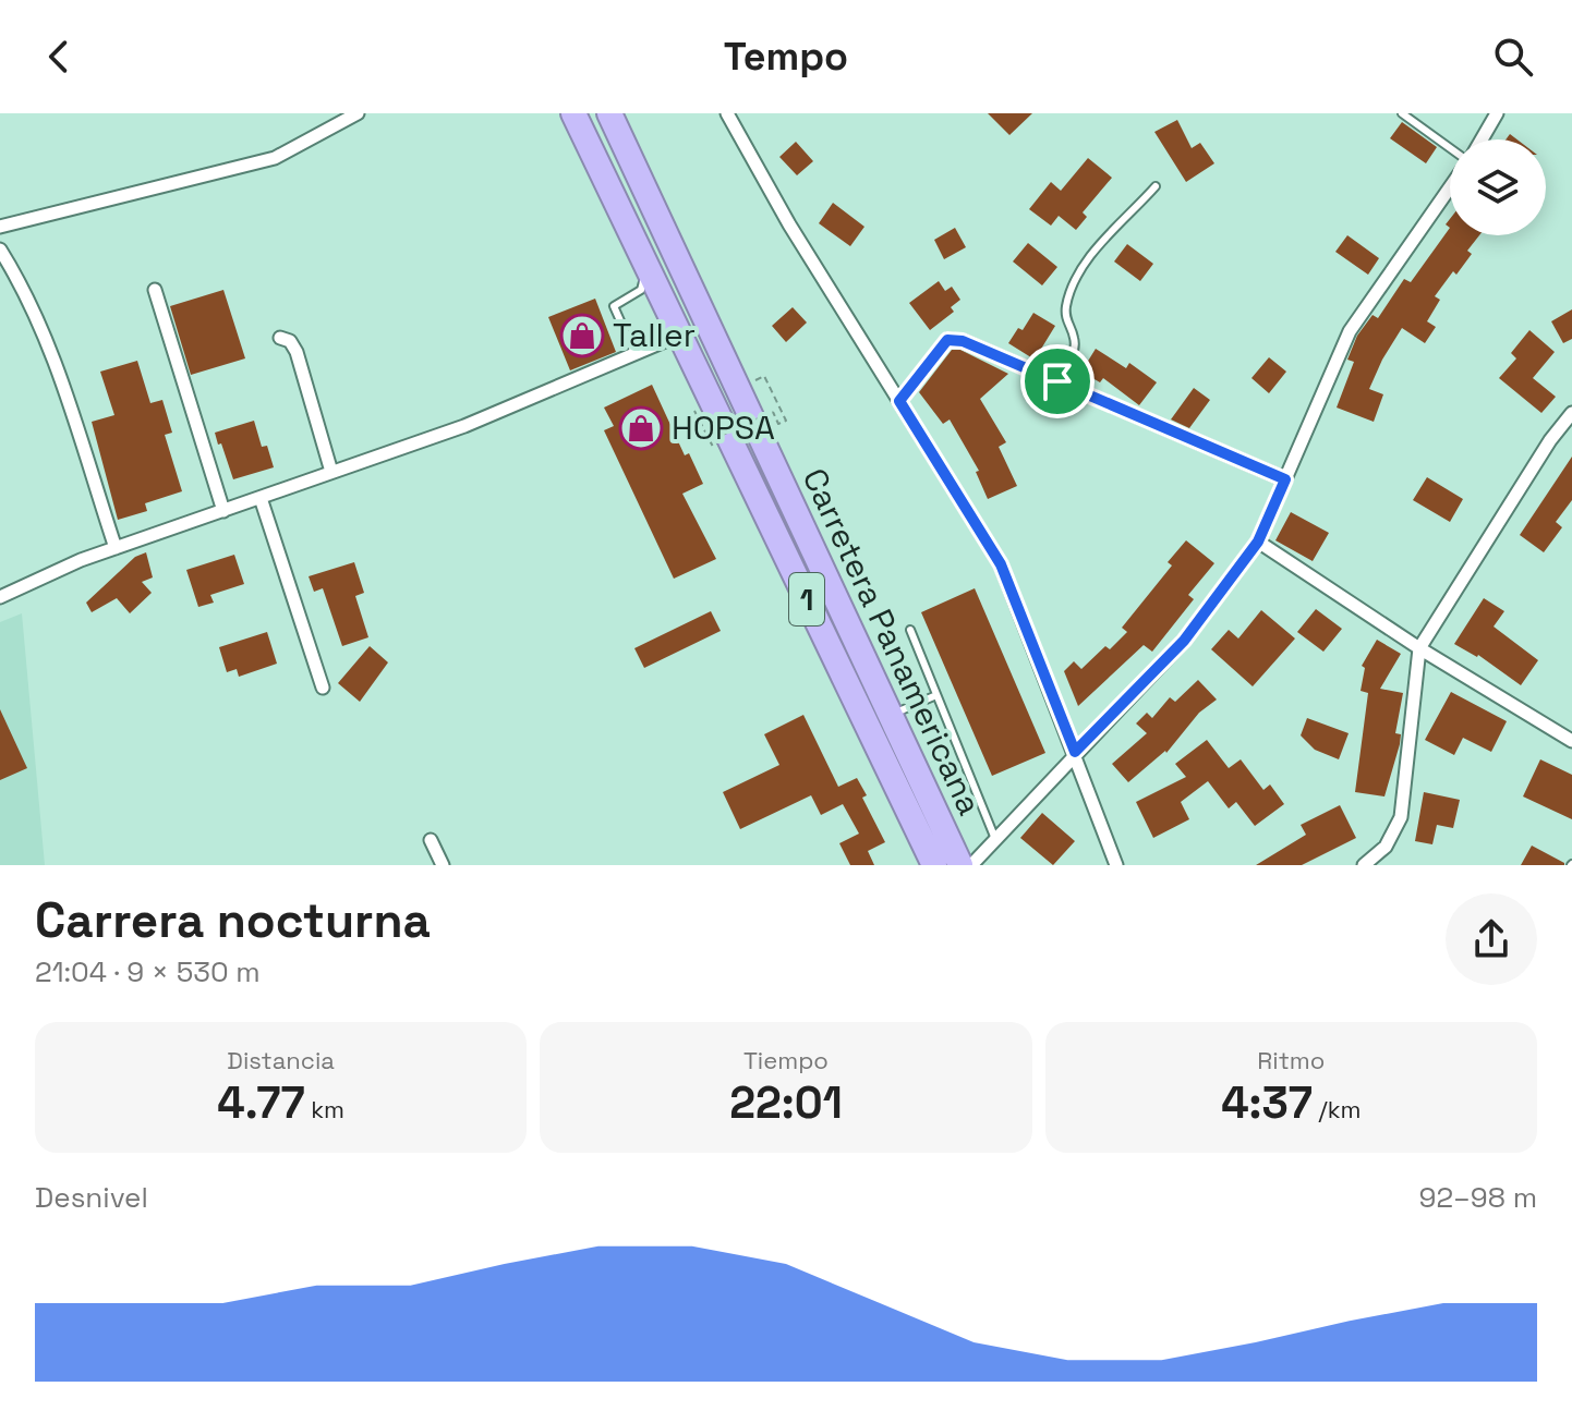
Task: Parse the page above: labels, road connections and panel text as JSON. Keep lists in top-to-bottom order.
{
  "streets": {
    "highway": ["1", "Carretera Panamericana"]
  },
  "places": {
    "shop": ["Taller", "HOPSA"]
  },
  "page": {
    "header": "Tempo",
    "heading": ["Carrera nocturna", "21:04 · 9 × 530 m"],
    "stats": [
      ["Distancia", "4.77 km"],
      ["Tiempo", "22:01"],
      ["Ritmo", "4:37 /km"]
    ],
    "chart": ["Desnivel", "92–98 m"]
  }
}
